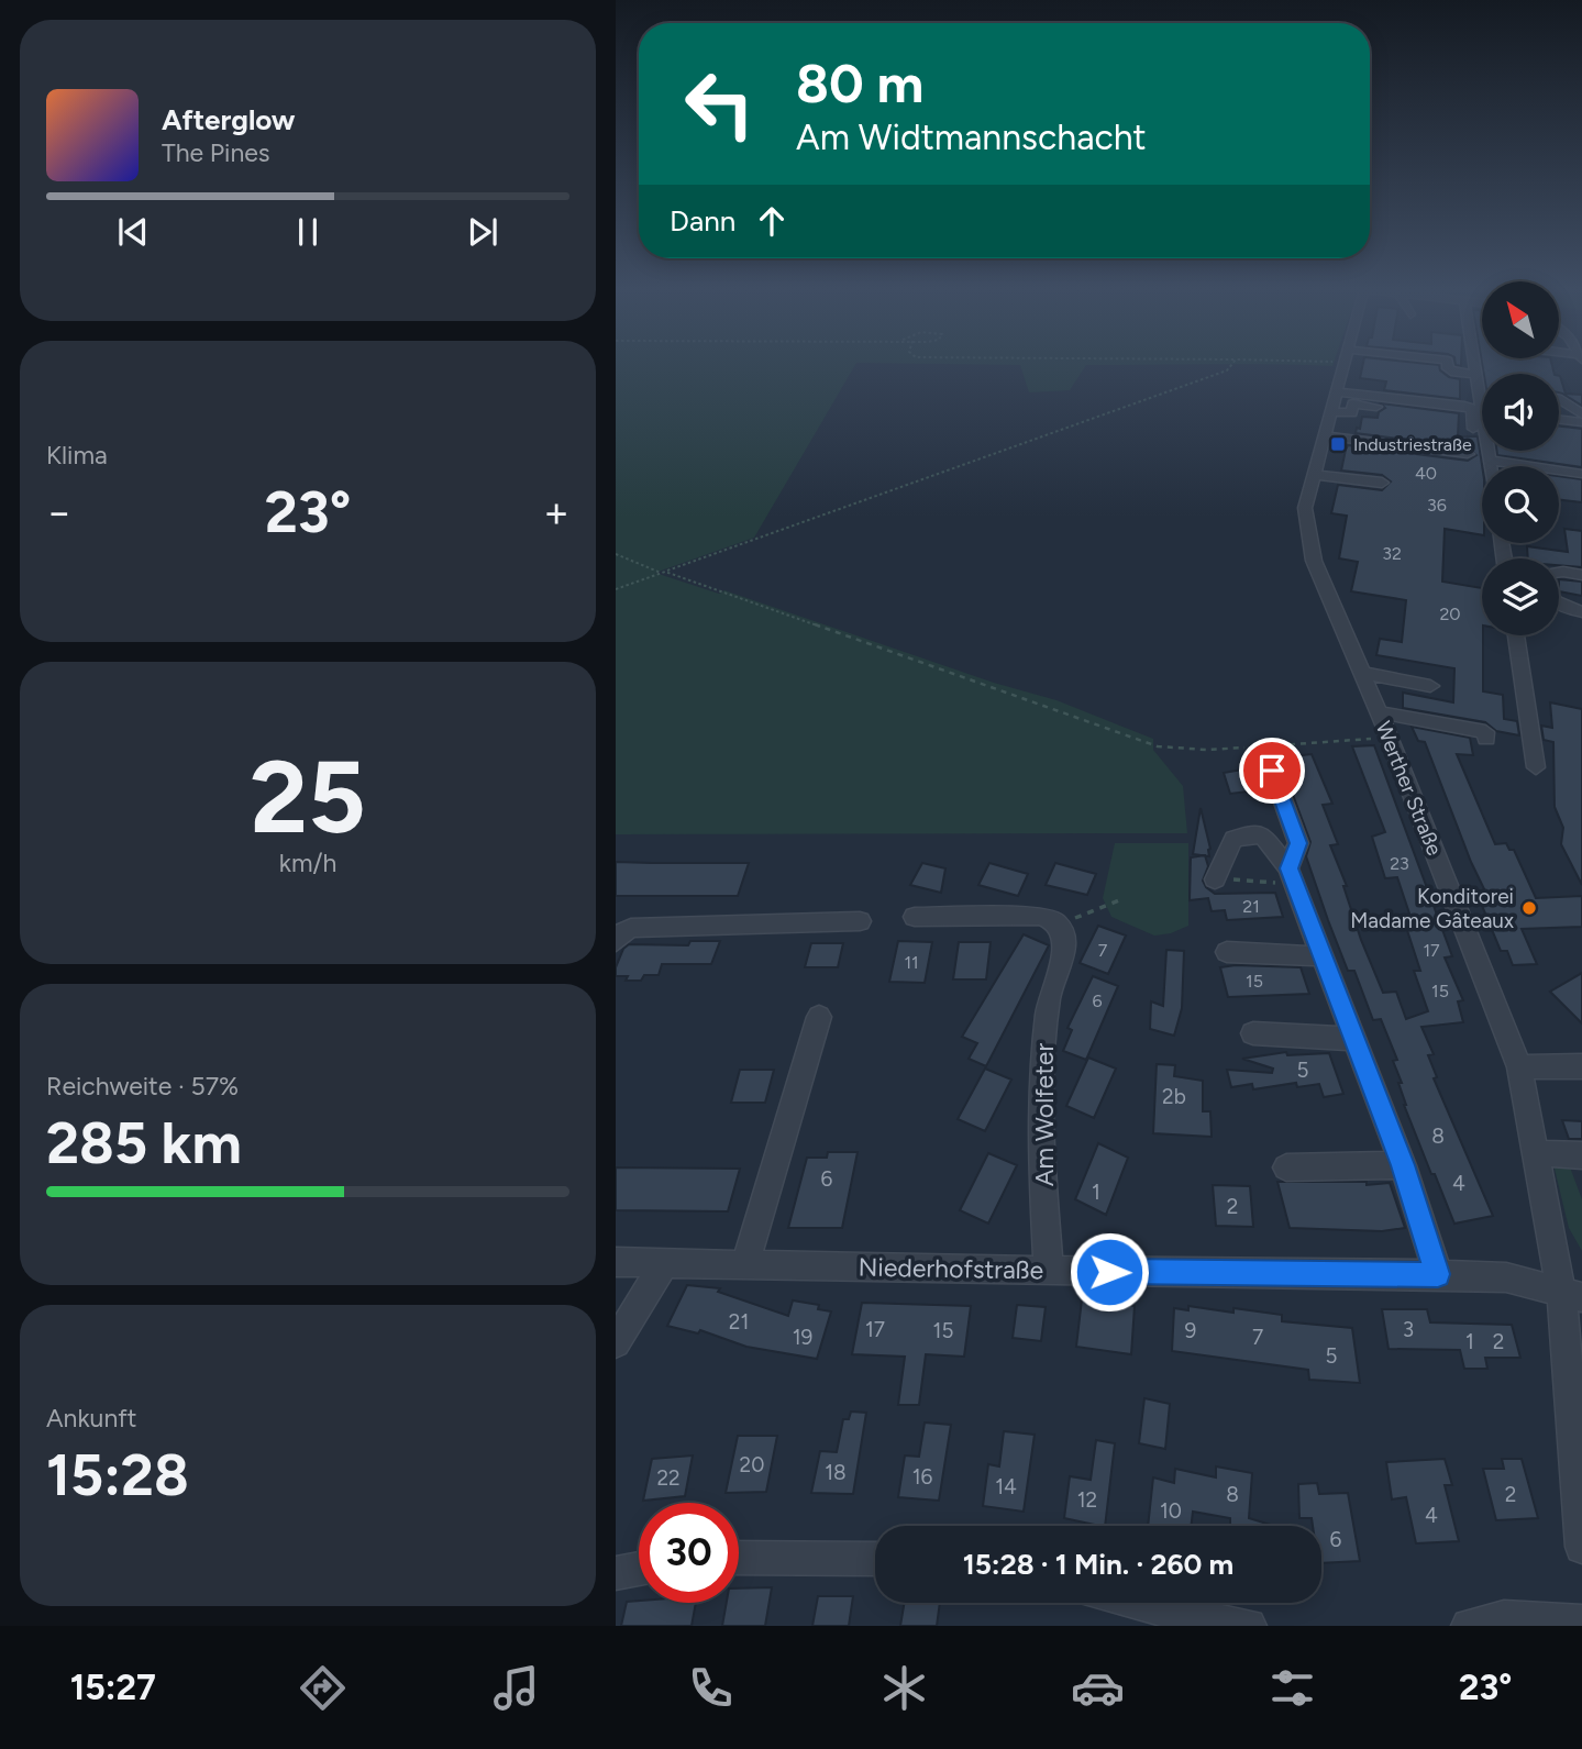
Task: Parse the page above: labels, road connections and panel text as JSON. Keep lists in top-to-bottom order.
{
  "streets": {
    "street": ["Werther Straße", "Am Wolfeter", "Niederhofstraße"]
  },
  "crossings": [
    ["Werther Straße", "Niederhofstraße"],
    ["Am Wolfeter", "Niederhofstraße"]
  ],
  "places": {
    "transit": ["Industriestraße"],
    "other": ["Konditorei Madame Gâteaux"]
  },
  "house_numbers": [
    "40",
    "36",
    "32",
    "20",
    "23",
    "21",
    "7",
    "17",
    "11",
    "15",
    "15",
    "6",
    "5",
    "2b",
    "8",
    "6",
    "4",
    "1",
    "2",
    "21",
    "17",
    "3",
    "15",
    "9",
    "19",
    "7",
    "1",
    "2",
    "5",
    "20",
    "18",
    "16",
    "22",
    "14",
    "8",
    "2",
    "12",
    "10",
    "4",
    "6"
  ],
  "north": "top left",
  "page": {
    "turn": ["80 m", "Am Widtmannschacht"],
    "song": ["Afterglow", "The Pines"],
    "then": "Dann",
    "tile": [
      "Klima",
      ["25", "km/h"],
      ["Reichweite · 57%", "285 km"],
      ["Ankunft", "15:28"]
    ],
    "heat": ["−", "23°", "+"],
    "limit": "30",
    "trip": "15:28 · 1 Min. · 260 m",
    "tabs": ["15:27", "23°"]
  }
}
